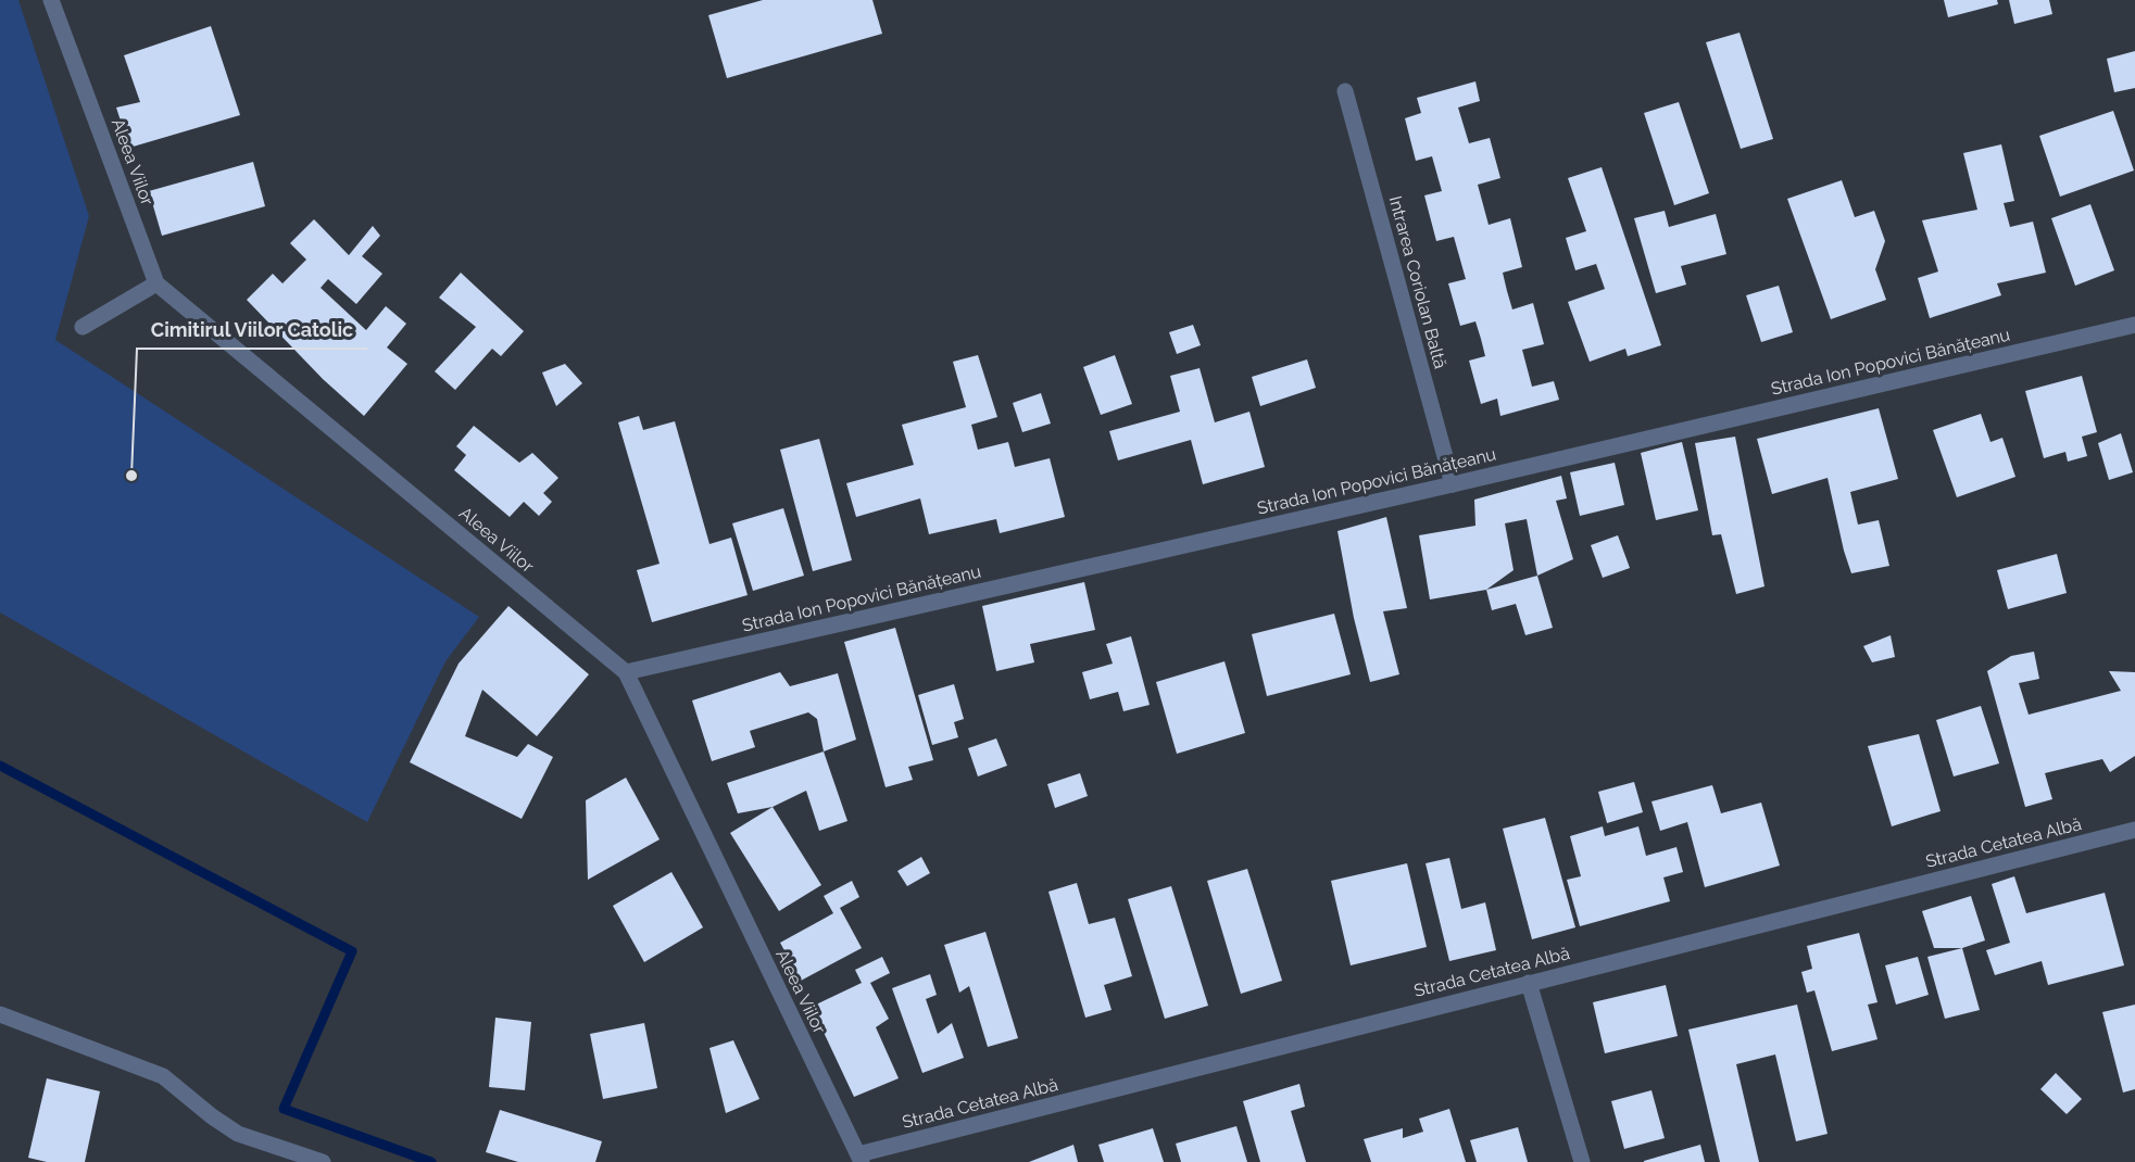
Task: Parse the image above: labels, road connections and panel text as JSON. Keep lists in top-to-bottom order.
{
  "streets": {
    "street": [
      "Aleea Viilor",
      "Intrarea Coriolan Baltă",
      "Strada Ion Popovici Bănățeanu",
      "Strada Cetatea Albă"
    ]
  },
  "crossings": [
    ["Aleea Viilor", "Strada Ion Popovici Bănățeanu"],
    ["Aleea Viilor", "Strada Cetatea Albă"],
    ["Intrarea Coriolan Baltă", "Strada Ion Popovici Bănățeanu"]
  ],
  "places": ["Cimitirul Viilor Catolic"]
}
